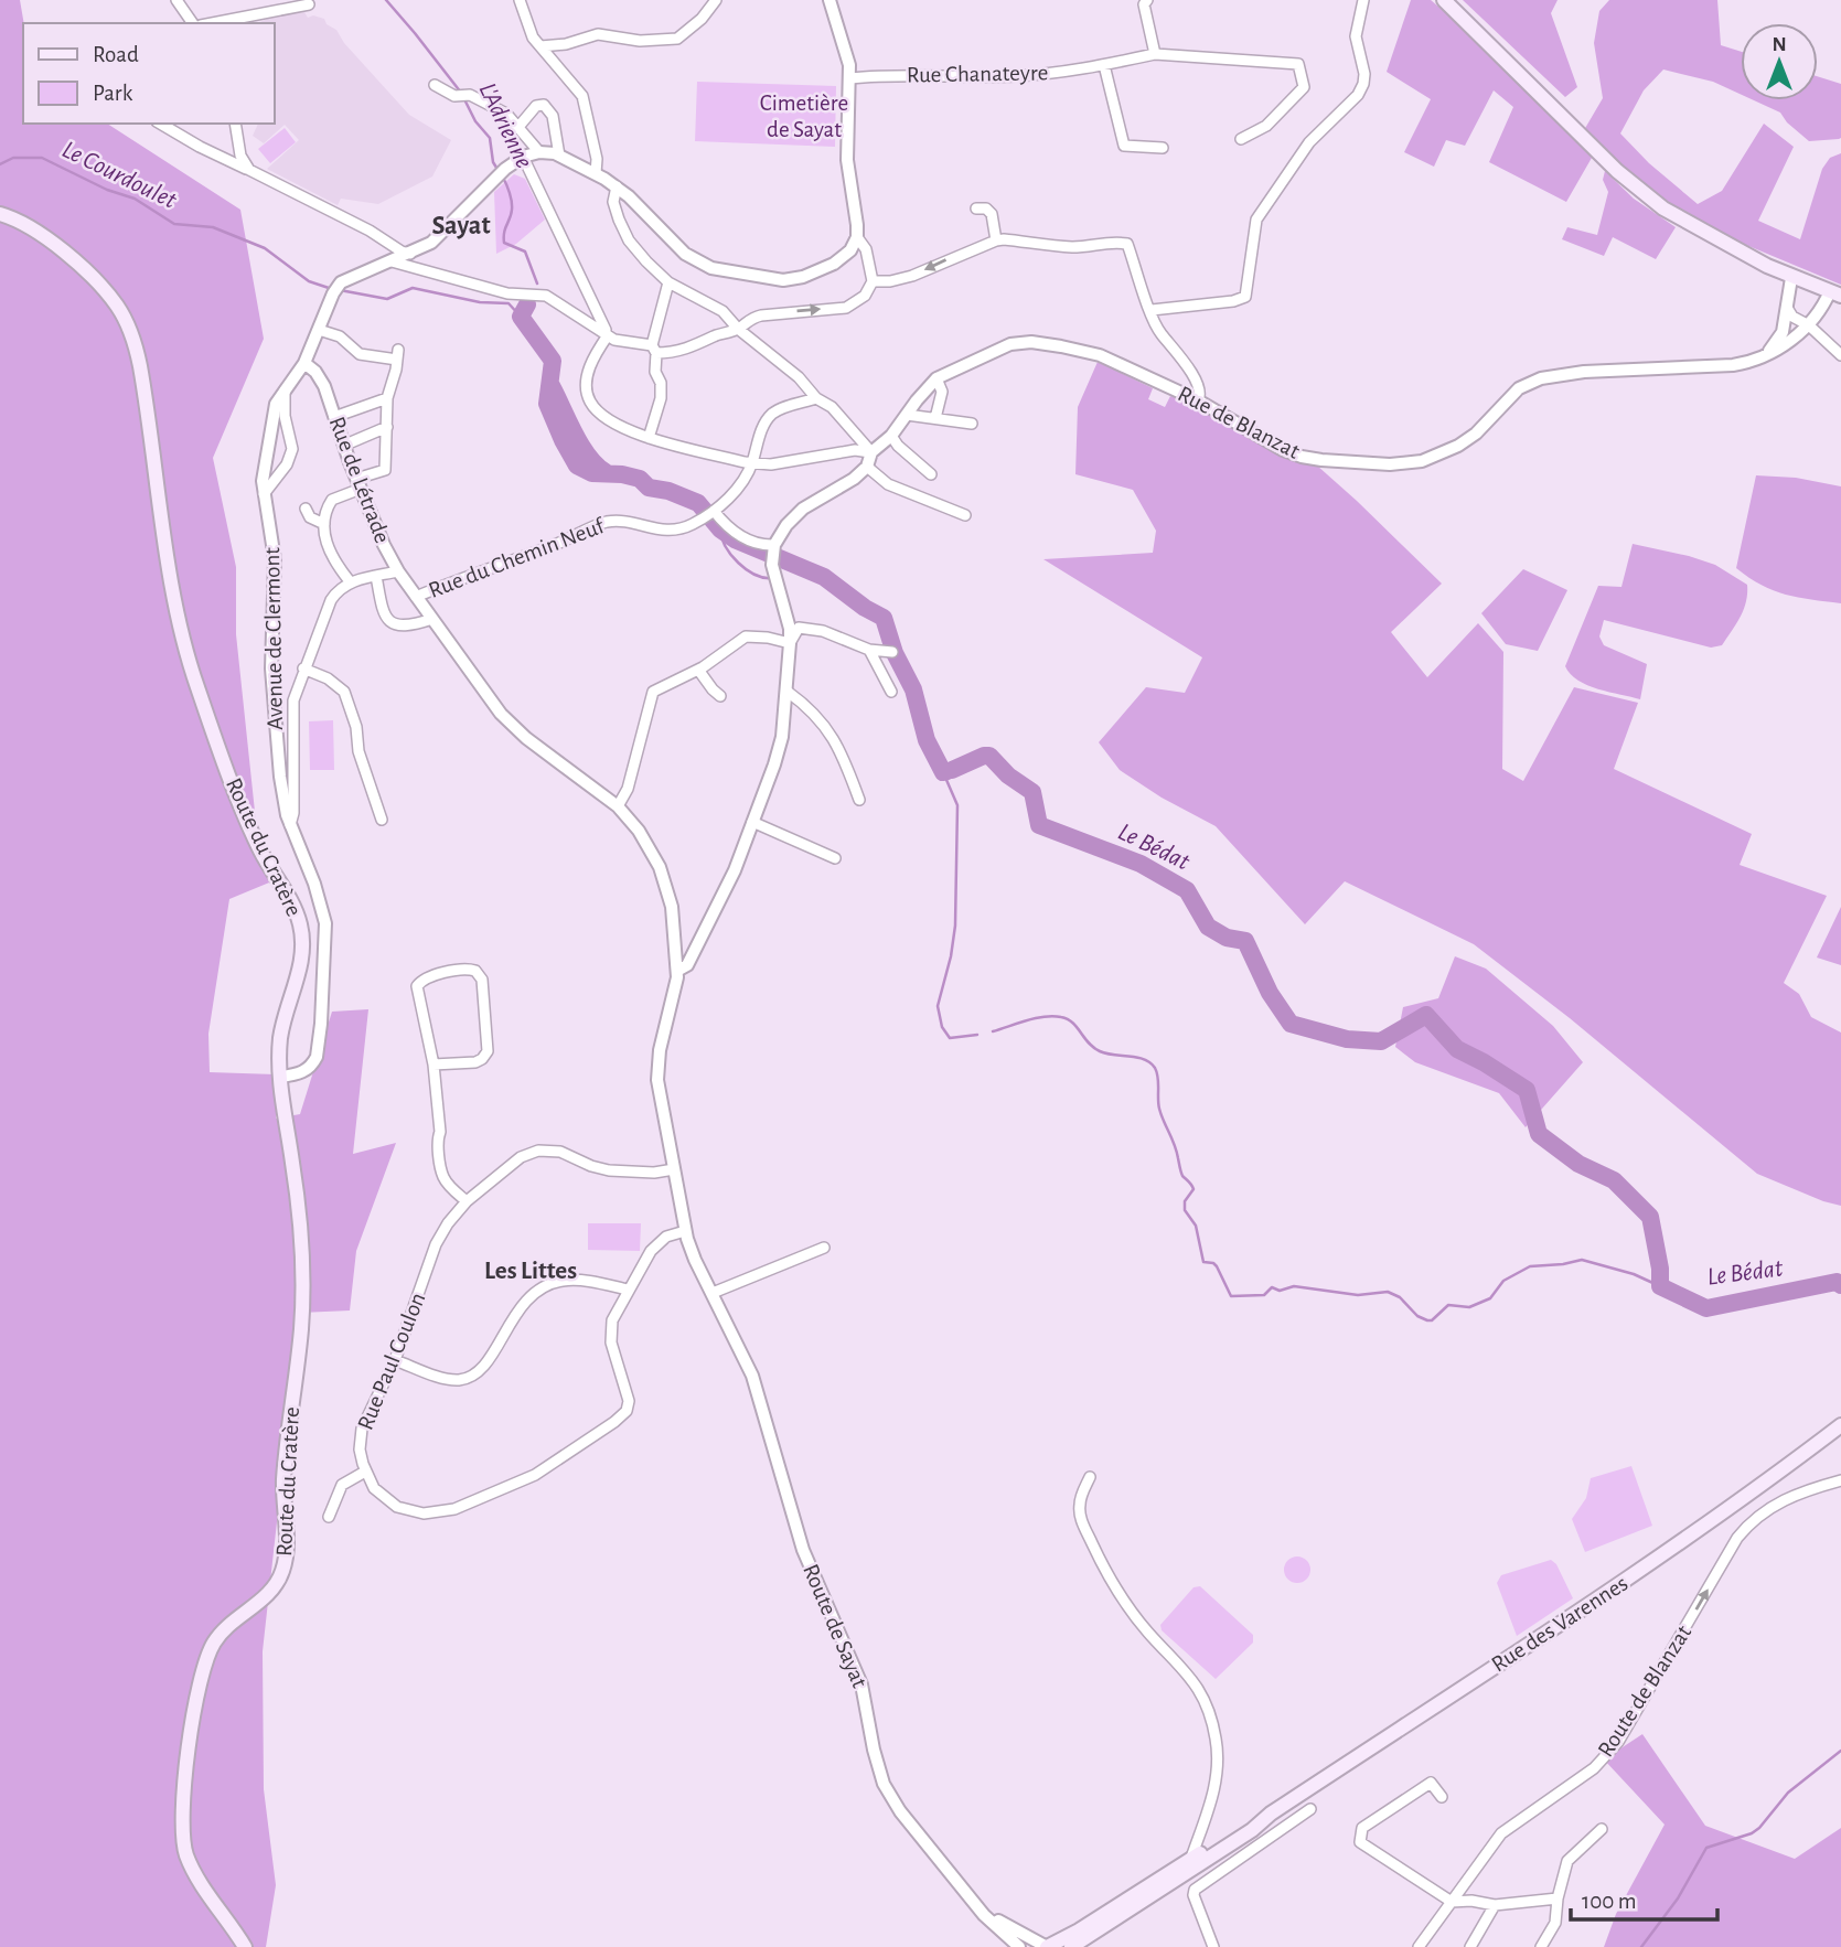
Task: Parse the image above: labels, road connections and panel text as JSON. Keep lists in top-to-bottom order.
{
  "streets": {
    "main road": ["Route du Cratère", "Rue des Varennes"],
    "street": [
      "Rue Chanateyre",
      "Rue de Blanzat",
      "Rue de Létrade",
      "Rue du Chemin Neuf",
      "Avenue de Clermont",
      "Rue Paul Coulon",
      "Route de Sayat",
      "Route de Blanzat"
    ]
  },
  "crossings": [
    ["Rue de Létrade", "Rue du Chemin Neuf"],
    ["Rue de Létrade", "Avenue de Clermont"],
    ["Rue de Létrade", "Route de Sayat"],
    ["Avenue de Clermont", "Route du Cratère"],
    ["Rue Paul Coulon", "Route de Sayat"],
    ["Rue des Varennes", "Route de Sayat"]
  ],
  "one_way": ["Route de Blanzat"],
  "districts": ["Sayat", "Les Littes"],
  "water": ["L'Adrienne", "Le Courdoulet", "Le Bédat"],
  "parks": ["Cimetière de Sayat"],
  "legend": ["Road", "Park"],
  "scale_bar": "100 m",
  "north": "top"
}
